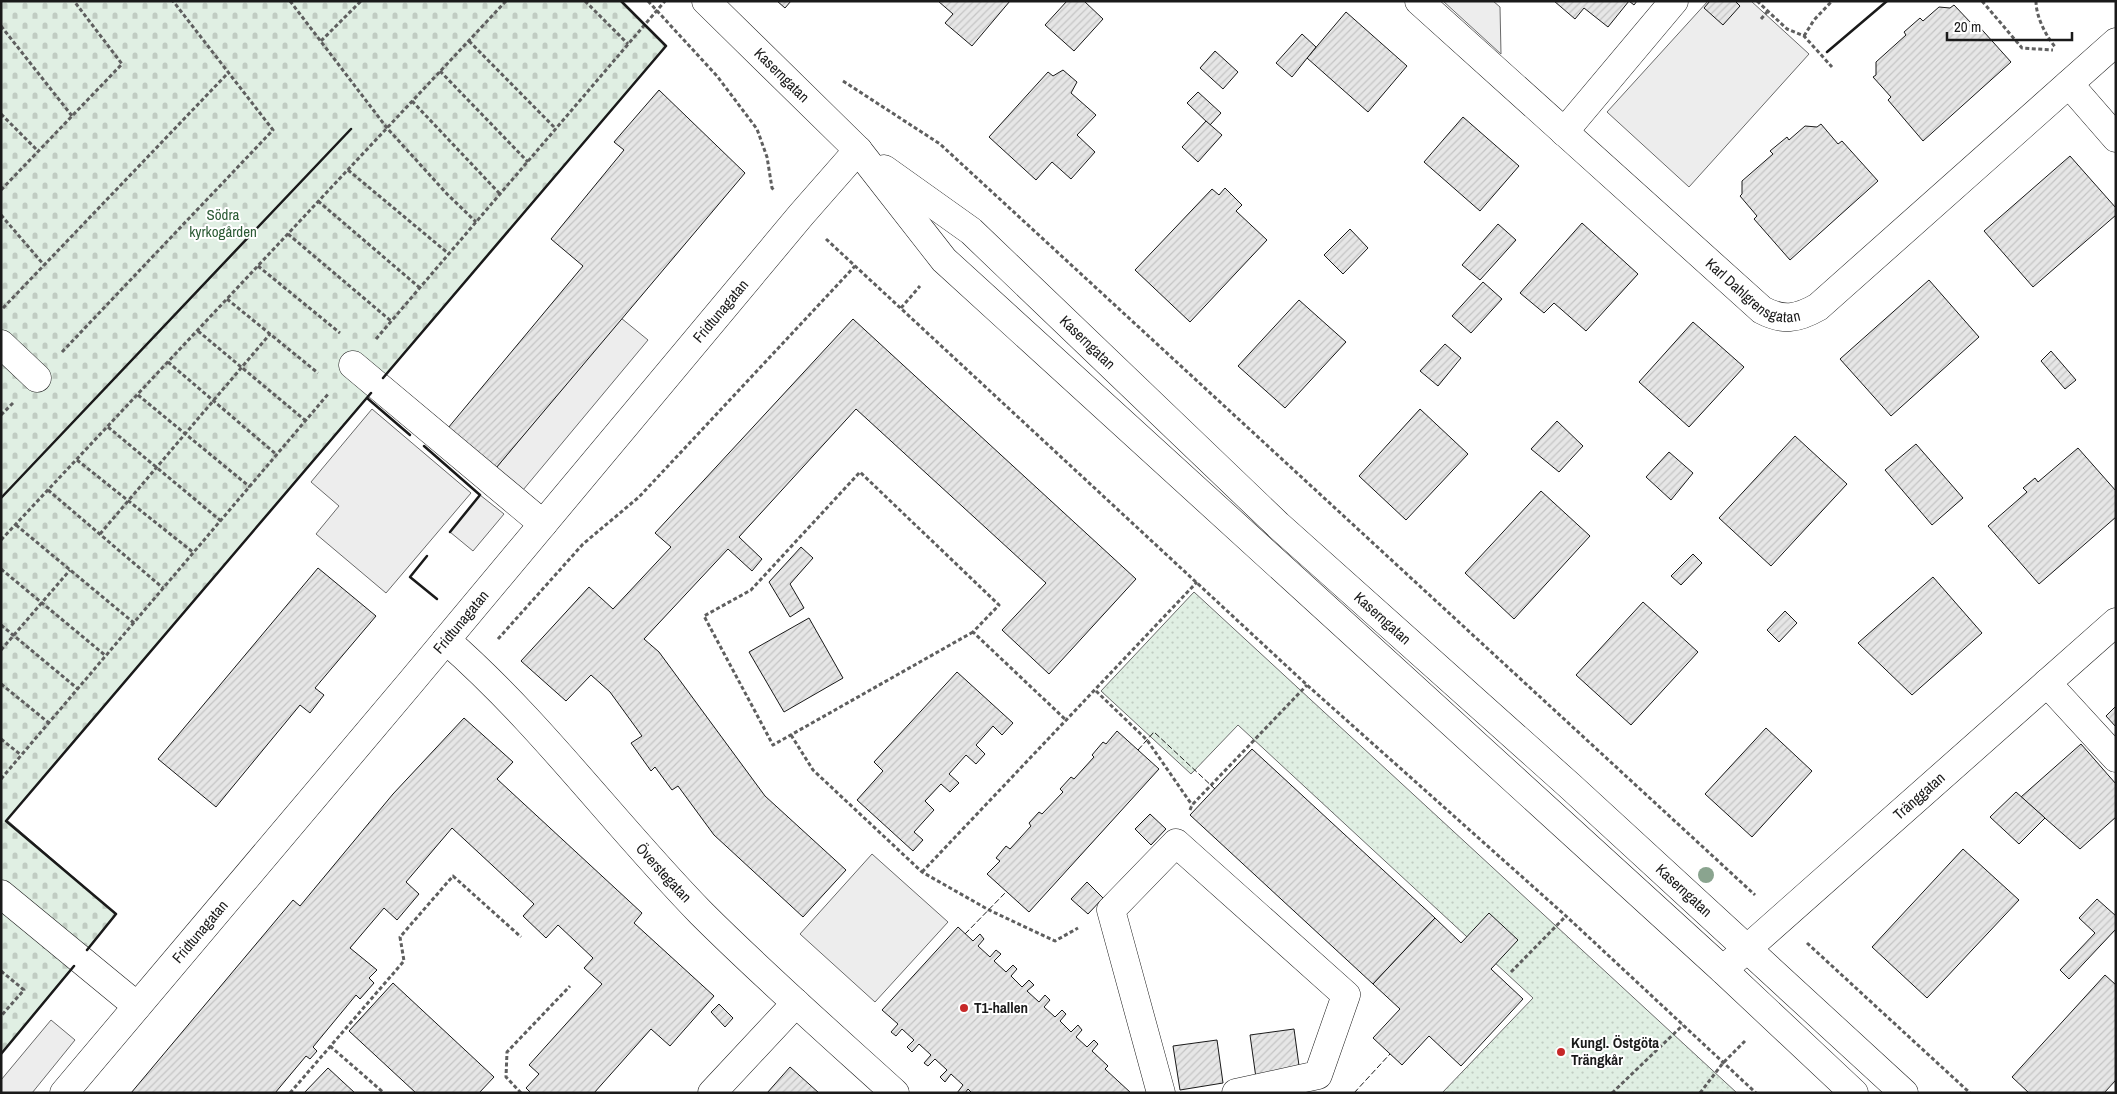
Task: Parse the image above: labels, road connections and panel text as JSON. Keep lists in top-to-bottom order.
{
  "streets": {
    "street": [
      "Kaserngatan",
      "Karl Dahlgrensgatan",
      "Fridtunagatan",
      "Tränggatan",
      "Överstegatan"
    ]
  },
  "crossings": [
    ["Kaserngatan", "Fridtunagatan"],
    ["Kaserngatan", "Tränggatan"],
    ["Fridtunagatan", "Överstegatan"]
  ],
  "parks": ["Södra kyrkogården"],
  "places": ["T1-hallen", "Kungl. Östgöta Trängkår"],
  "scale_bar": "20 m"
}
